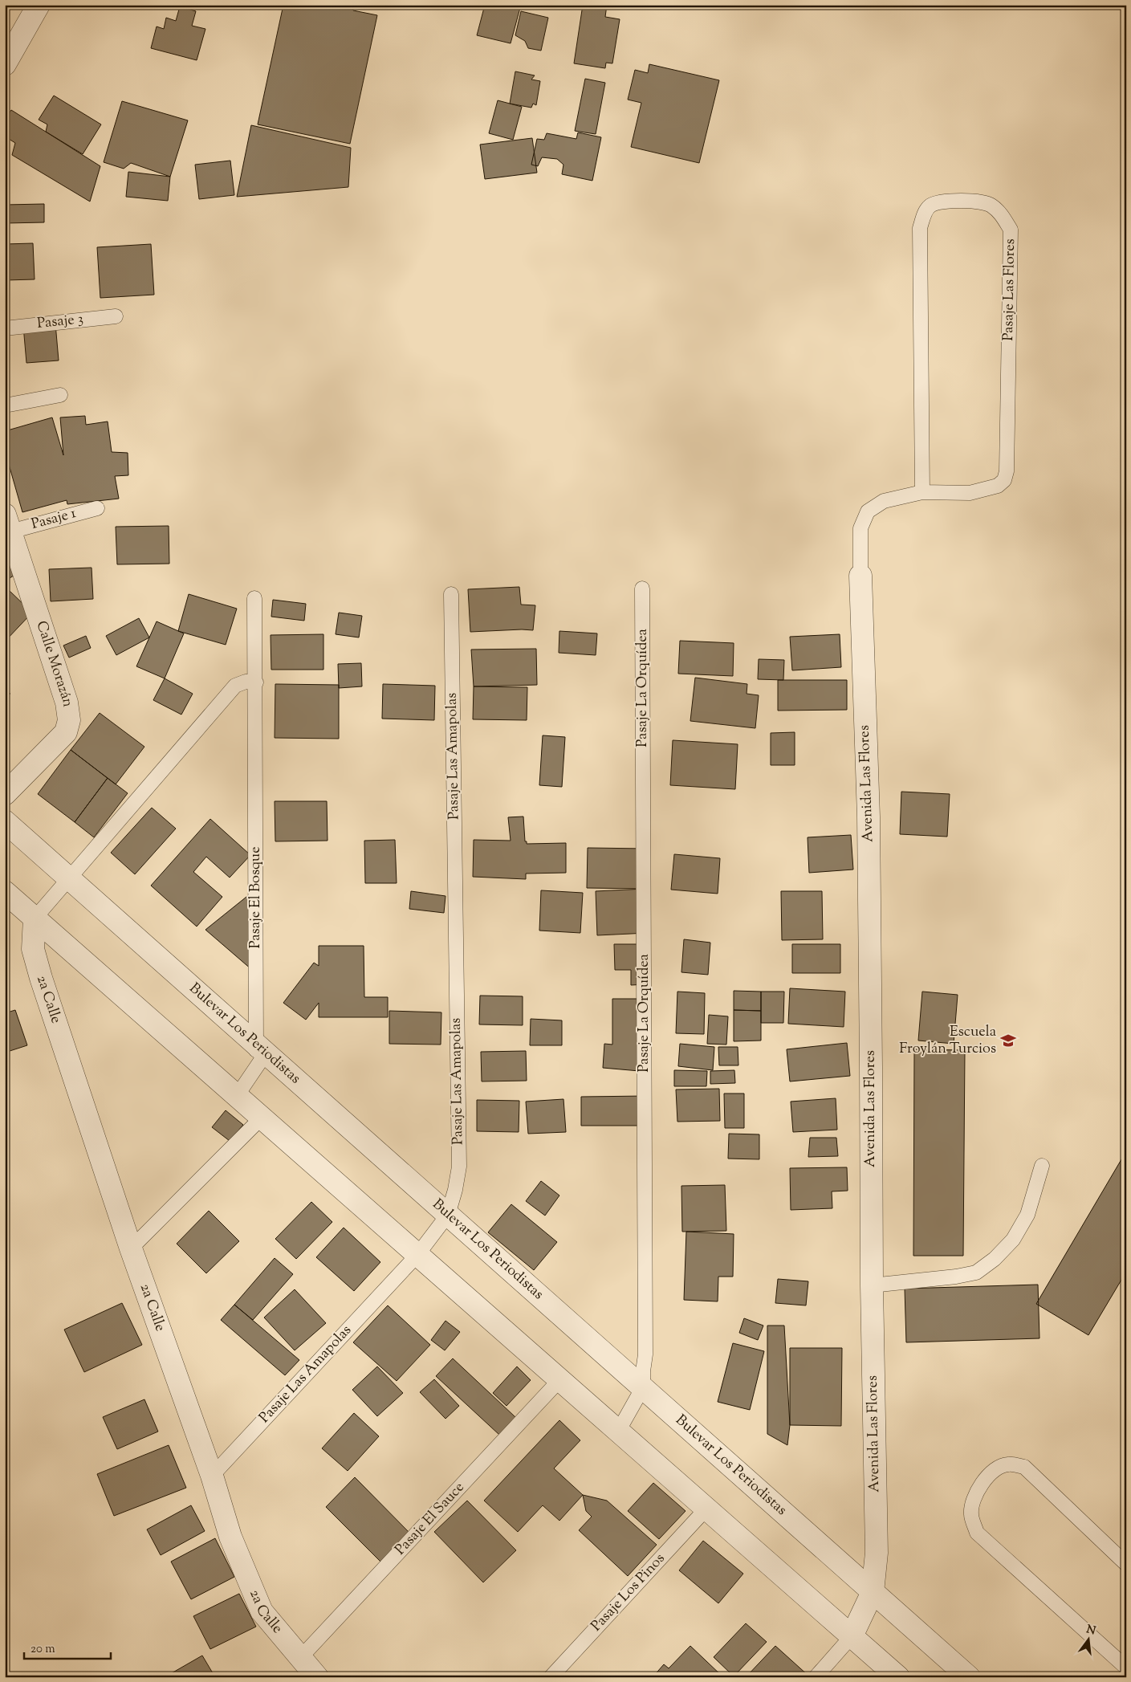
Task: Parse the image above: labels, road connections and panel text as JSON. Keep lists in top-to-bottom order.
{
  "streets": {
    "street": [
      "Calle Morazán",
      "Avenida Las Flores",
      "2a Calle",
      "Bulevar Los Periodistas"
    ],
    "lane": [
      "Pasaje Las Flores",
      "Pasaje 3",
      "Pasaje 1",
      "Pasaje La Orquídea",
      "Pasaje Las Amapolas",
      "Pasaje El Bosque",
      "Pasaje El Sauce",
      "Pasaje Los Pinos"
    ]
  },
  "crossings": [
    ["Pasaje Las Flores", "Avenida Las Flores"],
    ["Pasaje 1", "Calle Morazán"],
    ["Pasaje La Orquídea", "Bulevar Los Periodistas"],
    ["Pasaje Las Amapolas", "2a Calle"],
    ["Pasaje Las Amapolas", "Bulevar Los Periodistas"],
    ["Avenida Las Flores", "Bulevar Los Periodistas"],
    ["Pasaje El Bosque", "Bulevar Los Periodistas"],
    ["2a Calle", "Pasaje El Sauce"]
  ],
  "places": {
    "school or university": ["Escuela Froylán Turcios"]
  },
  "scale_bar": "20 m",
  "north": "top"
}
